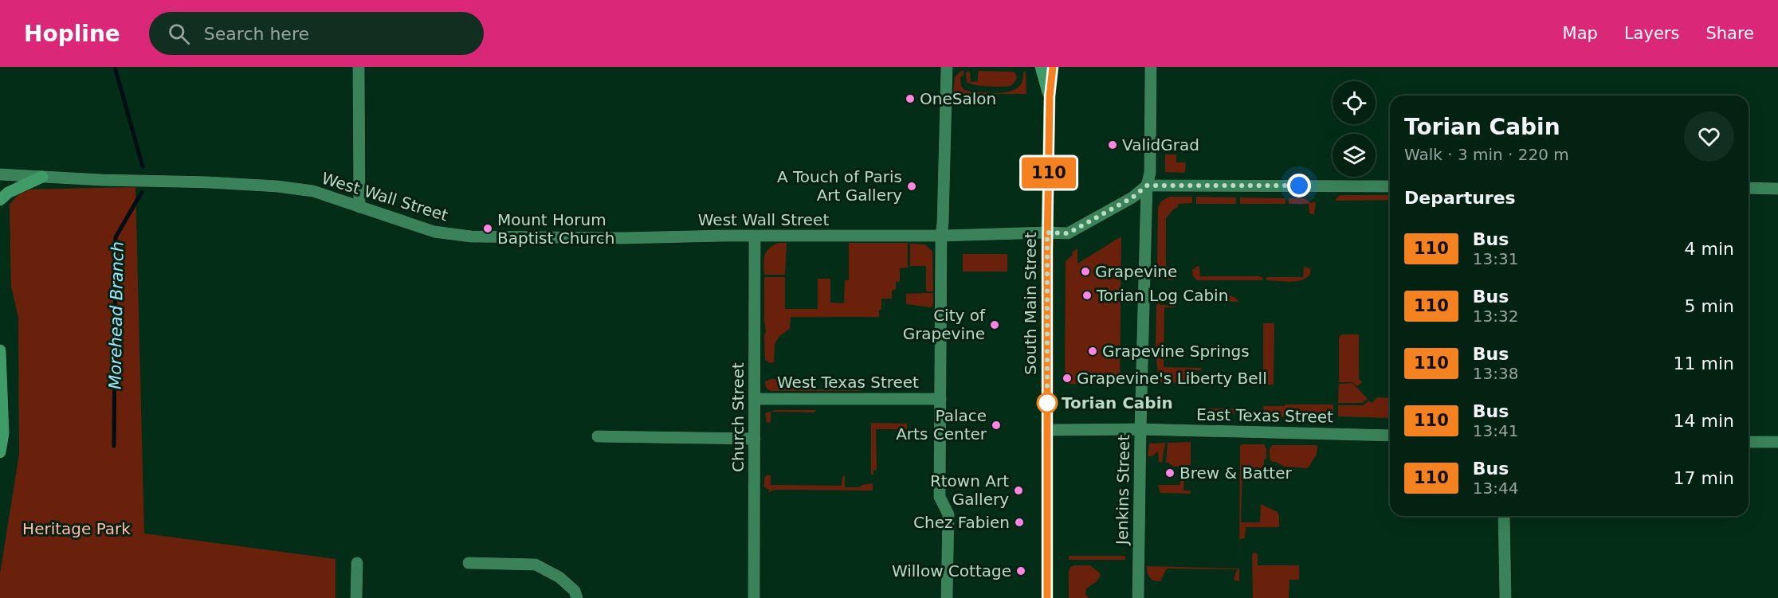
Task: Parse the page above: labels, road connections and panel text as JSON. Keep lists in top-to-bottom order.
{
  "streets": {
    "main road": ["South Main Street"],
    "street": [
      "West Wall Street",
      "West Texas Street",
      "East Texas Street",
      "Church Street",
      "Jenkins Street"
    ]
  },
  "crossings": [
    ["West Wall Street", "South Main Street"],
    ["West Wall Street", "Church Street"],
    ["West Wall Street", "Jenkins Street"],
    ["South Main Street", "East Texas Street"],
    ["West Texas Street", "Church Street"],
    ["East Texas Street", "Jenkins Street"]
  ],
  "water": ["Morehead Branch"],
  "parks": ["Heritage Park"],
  "places": [
    "OneSalon",
    "ValidGrad",
    "A Touch of Paris Art Gallery",
    "Mount Horum Baptist Church",
    "Grapevine",
    "Torian Log Cabin",
    "City of Grapevine",
    "Grapevine Springs",
    "Grapevine's Liberty Bell",
    "Torian Cabin",
    "Palace Arts Center",
    "Brew & Batter",
    "Rtown Art Gallery",
    "Chez Fabien",
    "Willow Cottage"
  ],
  "lines": ["bus line 110"],
  "page": {
    "header": "Hopline",
    "search": "Search here",
    "nav": ["Map", "Layers", "Share"],
    "on_map": "110",
    "heading": [
      ["Torian Cabin", "Walk · 3 min · 220 m"],
      "Departures"
    ],
    "list": [
      {
        "mark": "110",
        "name": "Bus",
        "note": "13:31",
        "value": "4 min"
      },
      {
        "mark": "110",
        "name": "Bus",
        "note": "13:32",
        "value": "5 min"
      },
      {
        "mark": "110",
        "name": "Bus",
        "note": "13:38",
        "value": "11 min"
      },
      {
        "mark": "110",
        "name": "Bus",
        "note": "13:41",
        "value": "14 min"
      },
      {
        "mark": "110",
        "name": "Bus",
        "note": "13:44",
        "value": "17 min"
      }
    ]
  }
}
